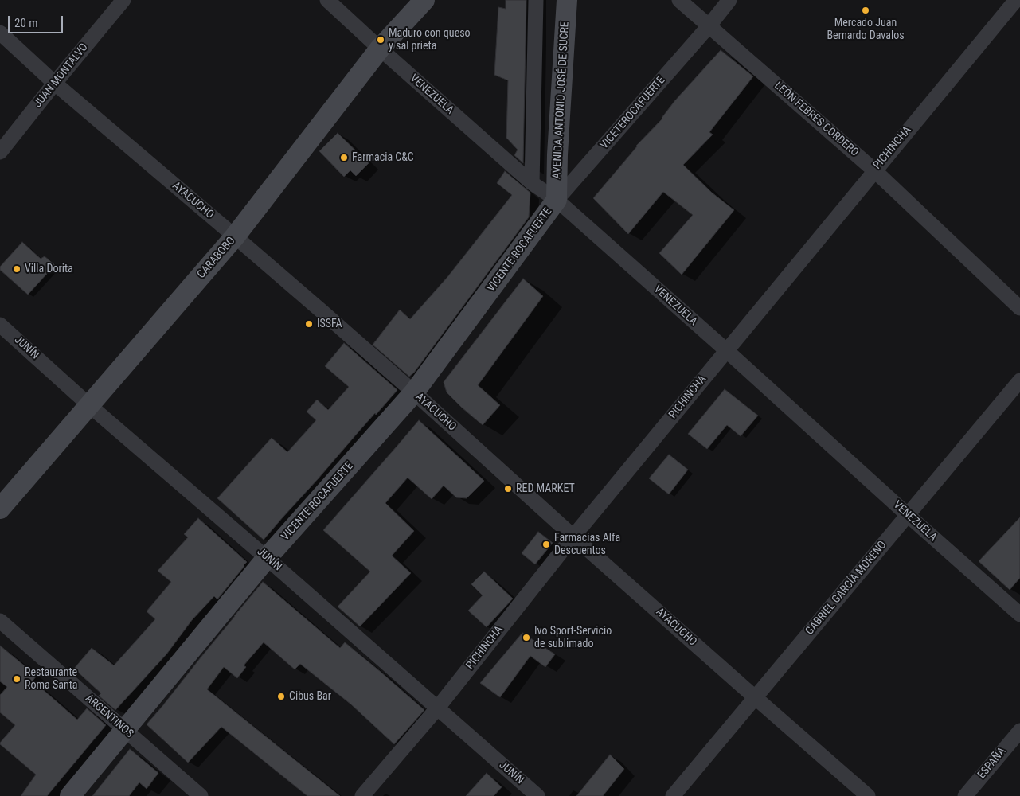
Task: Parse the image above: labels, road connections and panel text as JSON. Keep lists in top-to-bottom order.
{
  "streets": {
    "main road": ["AVENIDA ANTONIO JOSÉ DE SUCRE", "VICENTE ROCAFUERTE", "CARABOBO"],
    "street": [
      "JUAN MONTALVO",
      "VENEZUELA",
      "VICETEROCAFUERTE",
      "LEÓN FEBRES CORDERO",
      "PICHINCHA",
      "AYACUCHO",
      "JUNÍN",
      "GABRIEL GARCÍA MORENO",
      "ARGENTINOS",
      "ESPAÑA"
    ]
  },
  "crossings": [
    ["JUAN MONTALVO", "AYACUCHO"],
    ["VENEZUELA", "AVENIDA ANTONIO JOSÉ DE SUCRE"],
    ["VENEZUELA", "VICETEROCAFUERTE"],
    ["VENEZUELA", "PICHINCHA"],
    ["VENEZUELA", "VICENTE ROCAFUERTE"],
    ["VENEZUELA", "CARABOBO"],
    ["VENEZUELA", "GABRIEL GARCÍA MORENO"],
    ["AVENIDA ANTONIO JOSÉ DE SUCRE", "VICETEROCAFUERTE"],
    ["AVENIDA ANTONIO JOSÉ DE SUCRE", "VICENTE ROCAFUERTE"],
    ["VICETEROCAFUERTE", "LEÓN FEBRES CORDERO"],
    ["VICETEROCAFUERTE", "VICENTE ROCAFUERTE"],
    ["LEÓN FEBRES CORDERO", "PICHINCHA"],
    ["PICHINCHA", "AYACUCHO"],
    ["PICHINCHA", "JUNÍN"],
    ["AYACUCHO", "VICENTE ROCAFUERTE"],
    ["AYACUCHO", "CARABOBO"],
    ["AYACUCHO", "GABRIEL GARCÍA MORENO"],
    ["VICENTE ROCAFUERTE", "JUNÍN"],
    ["VICENTE ROCAFUERTE", "ARGENTINOS"],
    ["CARABOBO", "JUNÍN"]
  ],
  "places": [
    "Mercado Juan Bernardo Davalos",
    "Maduro con queso y sal prieta",
    "Farmacia C&C",
    "Villa Dorita",
    "ISSFA",
    "RED MARKET",
    "Farmacias Alfa Descuentos",
    "Ivo Sport-Servicio de sublimado",
    "Restaurante Roma Santa",
    "Cibus Bar"
  ],
  "scale_bar": "20 m"
}
